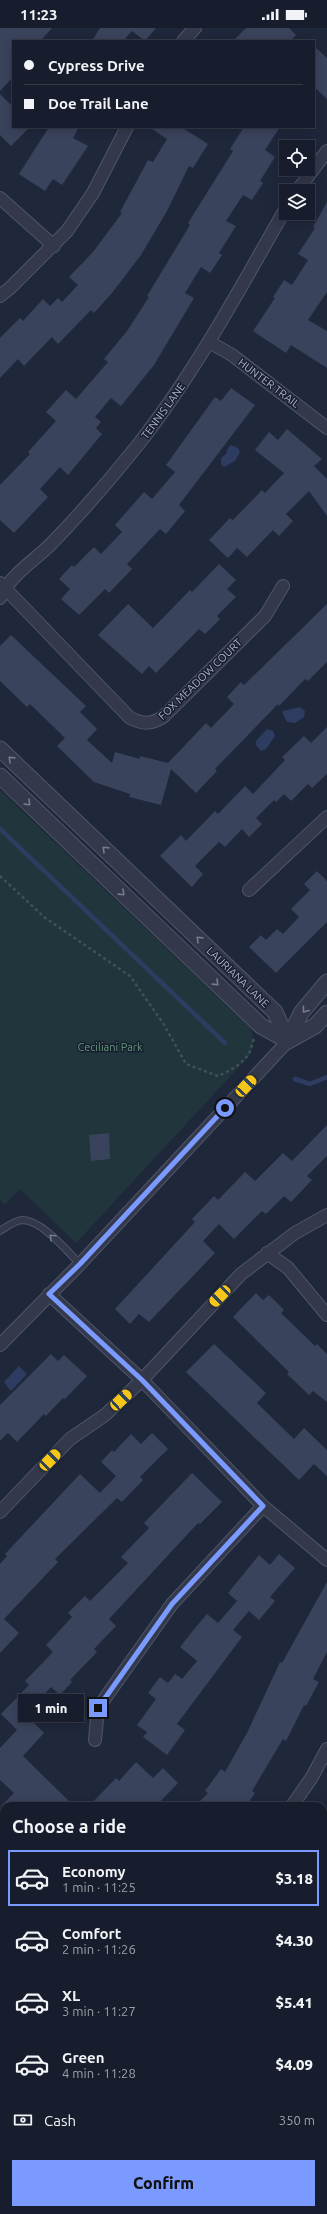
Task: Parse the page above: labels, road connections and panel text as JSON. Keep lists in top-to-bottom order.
{
  "streets": {
    "street": [
      "HUNTER TRAIL",
      "TENNIS LANE",
      "FOX MEADOW COURT",
      "LAURIANA LANE"
    ]
  },
  "crossings": [
    ["HUNTER TRAIL", "TENNIS LANE"],
    ["TENNIS LANE", "FOX MEADOW COURT"]
  ],
  "parks": ["Ceciliani Park"],
  "page": {
    "status": "11:23",
    "banner": ["Cypress Drive", "Doe Trail Lane"],
    "bubble": "1 min",
    "heading": "Choose a ride",
    "list": [
      {
        "name": "Economy",
        "note": "1 min · 11:25",
        "value": "$3.18"
      },
      {
        "name": "Comfort",
        "note": "2 min · 11:26",
        "value": "$4.30"
      },
      {
        "name": "XL",
        "note": "3 min · 11:27",
        "value": "$5.41"
      },
      {
        "name": "Green",
        "note": "4 min · 11:28",
        "value": "$4.09"
      }
    ],
    "pay": ["Cash", "350 m"],
    "buttons": "Confirm"
  }
}
